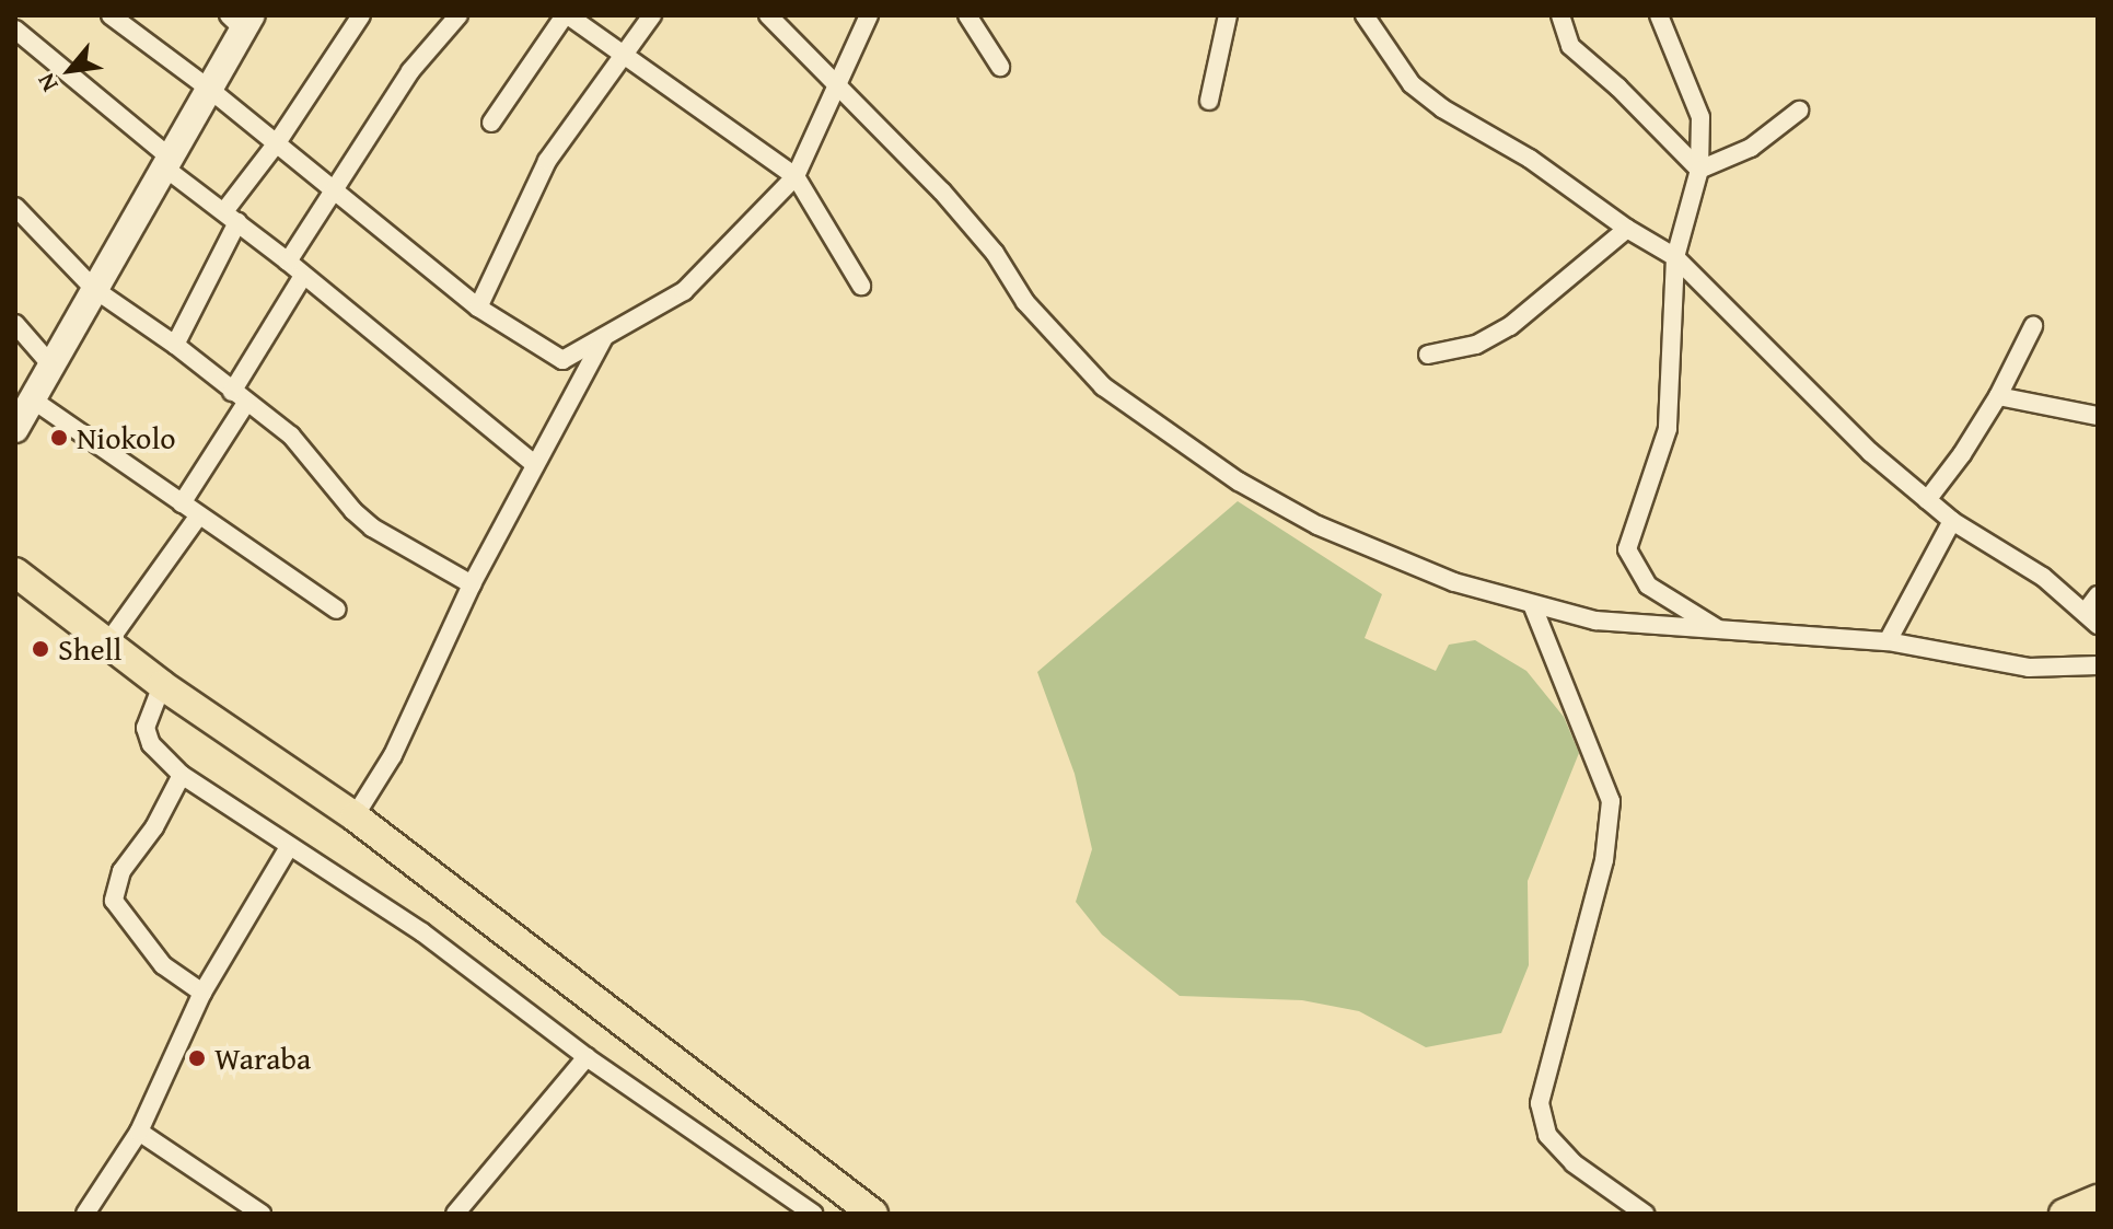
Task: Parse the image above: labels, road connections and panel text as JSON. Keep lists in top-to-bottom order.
{
  "places": ["Niokolo", "Shell", "Waraba"],
  "north": "bottom left"
}
